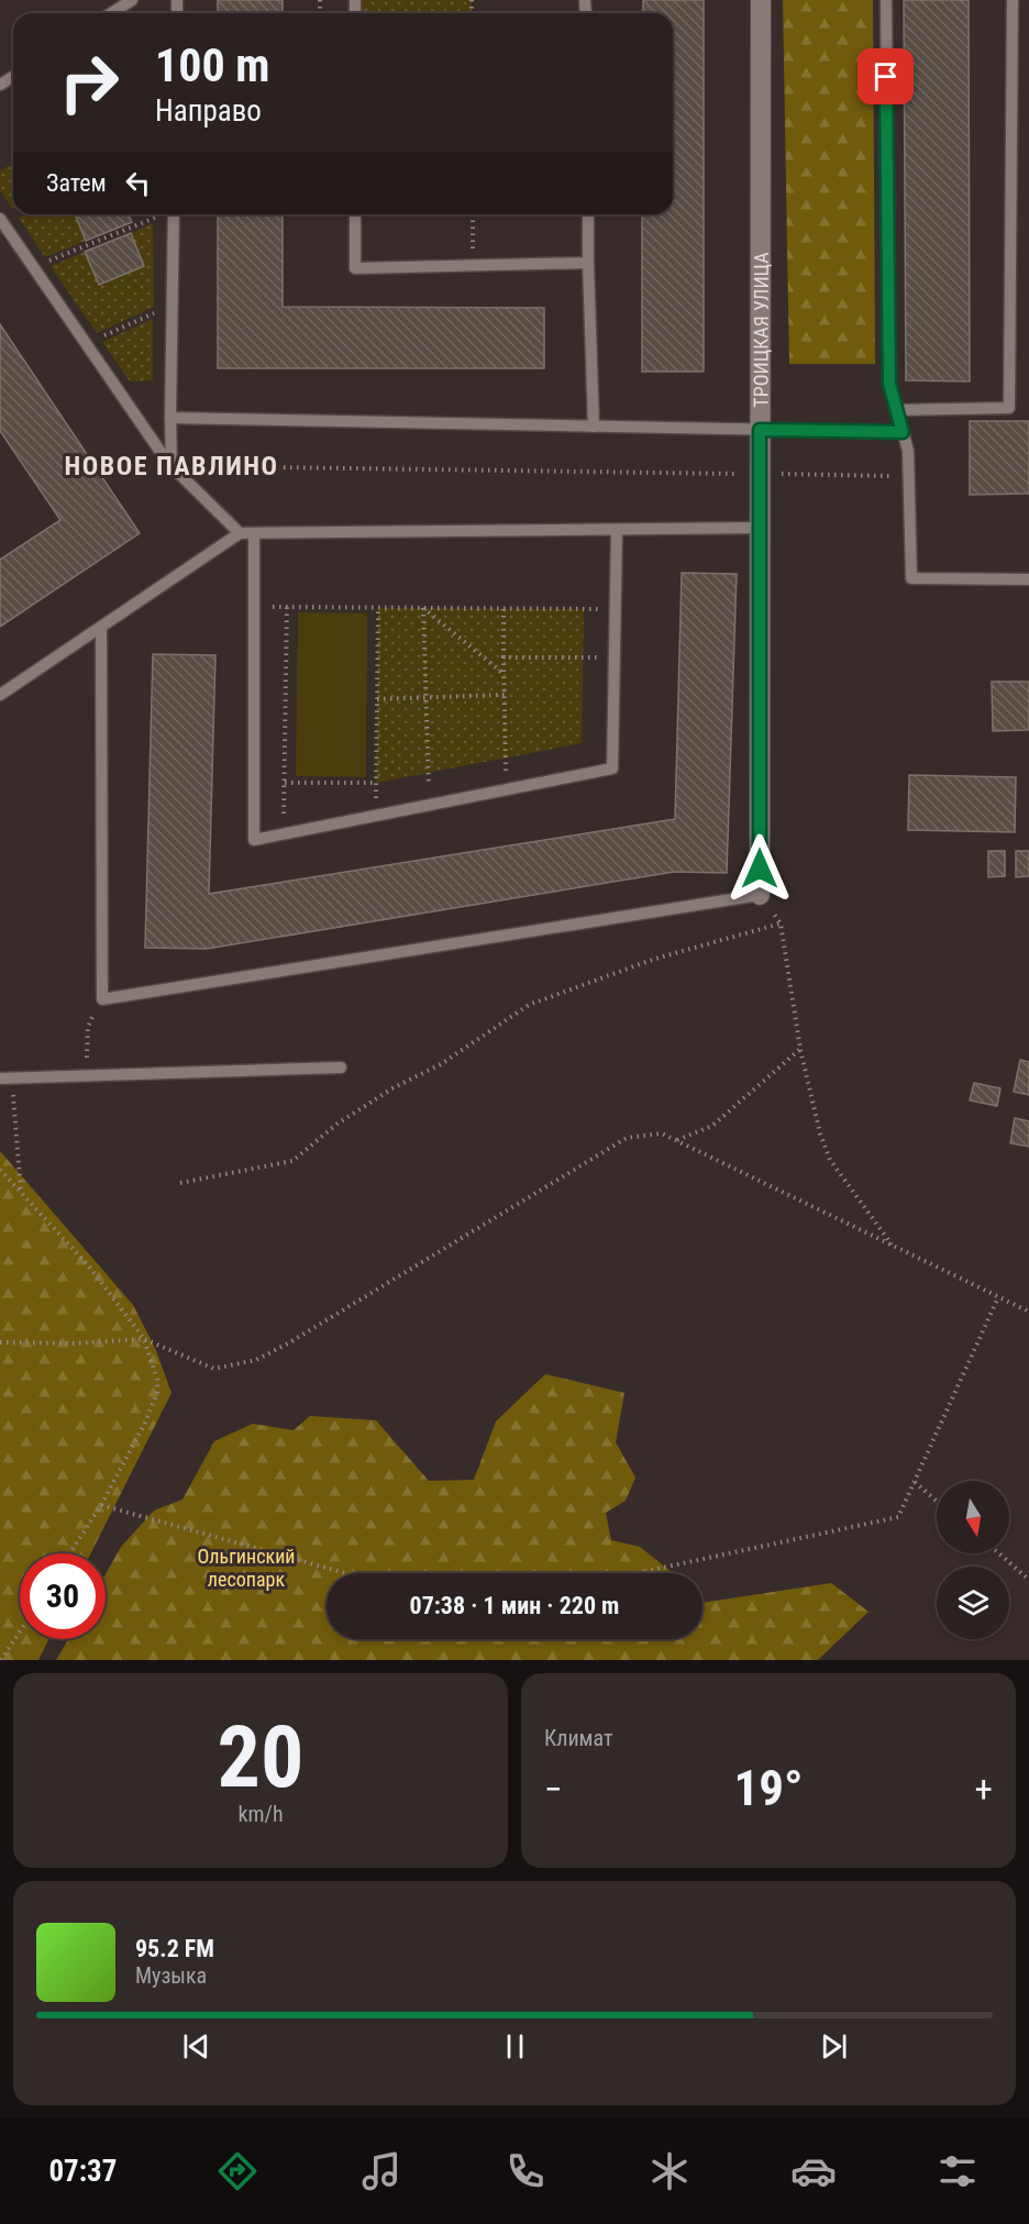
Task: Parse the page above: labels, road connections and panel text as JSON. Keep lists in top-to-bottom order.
{
  "streets": {
    "street": ["ТРОИЦКАЯ УЛИЦА"]
  },
  "districts": ["НОВОЕ ПАВЛИНО"],
  "parks": ["Ольгинский лесопарк"],
  "north": "bottom",
  "page": {
    "turn": ["100 m", "Направо"],
    "then": "Затем",
    "limit": "30",
    "trip": "07:38 · 1 мин · 220 m",
    "tile": [
      ["20", "km/h"],
      "Климат"
    ],
    "heat": ["−", "19°", "+"],
    "song": ["95.2 FM", "Музыка"],
    "tabs": "07:37"
  }
}
